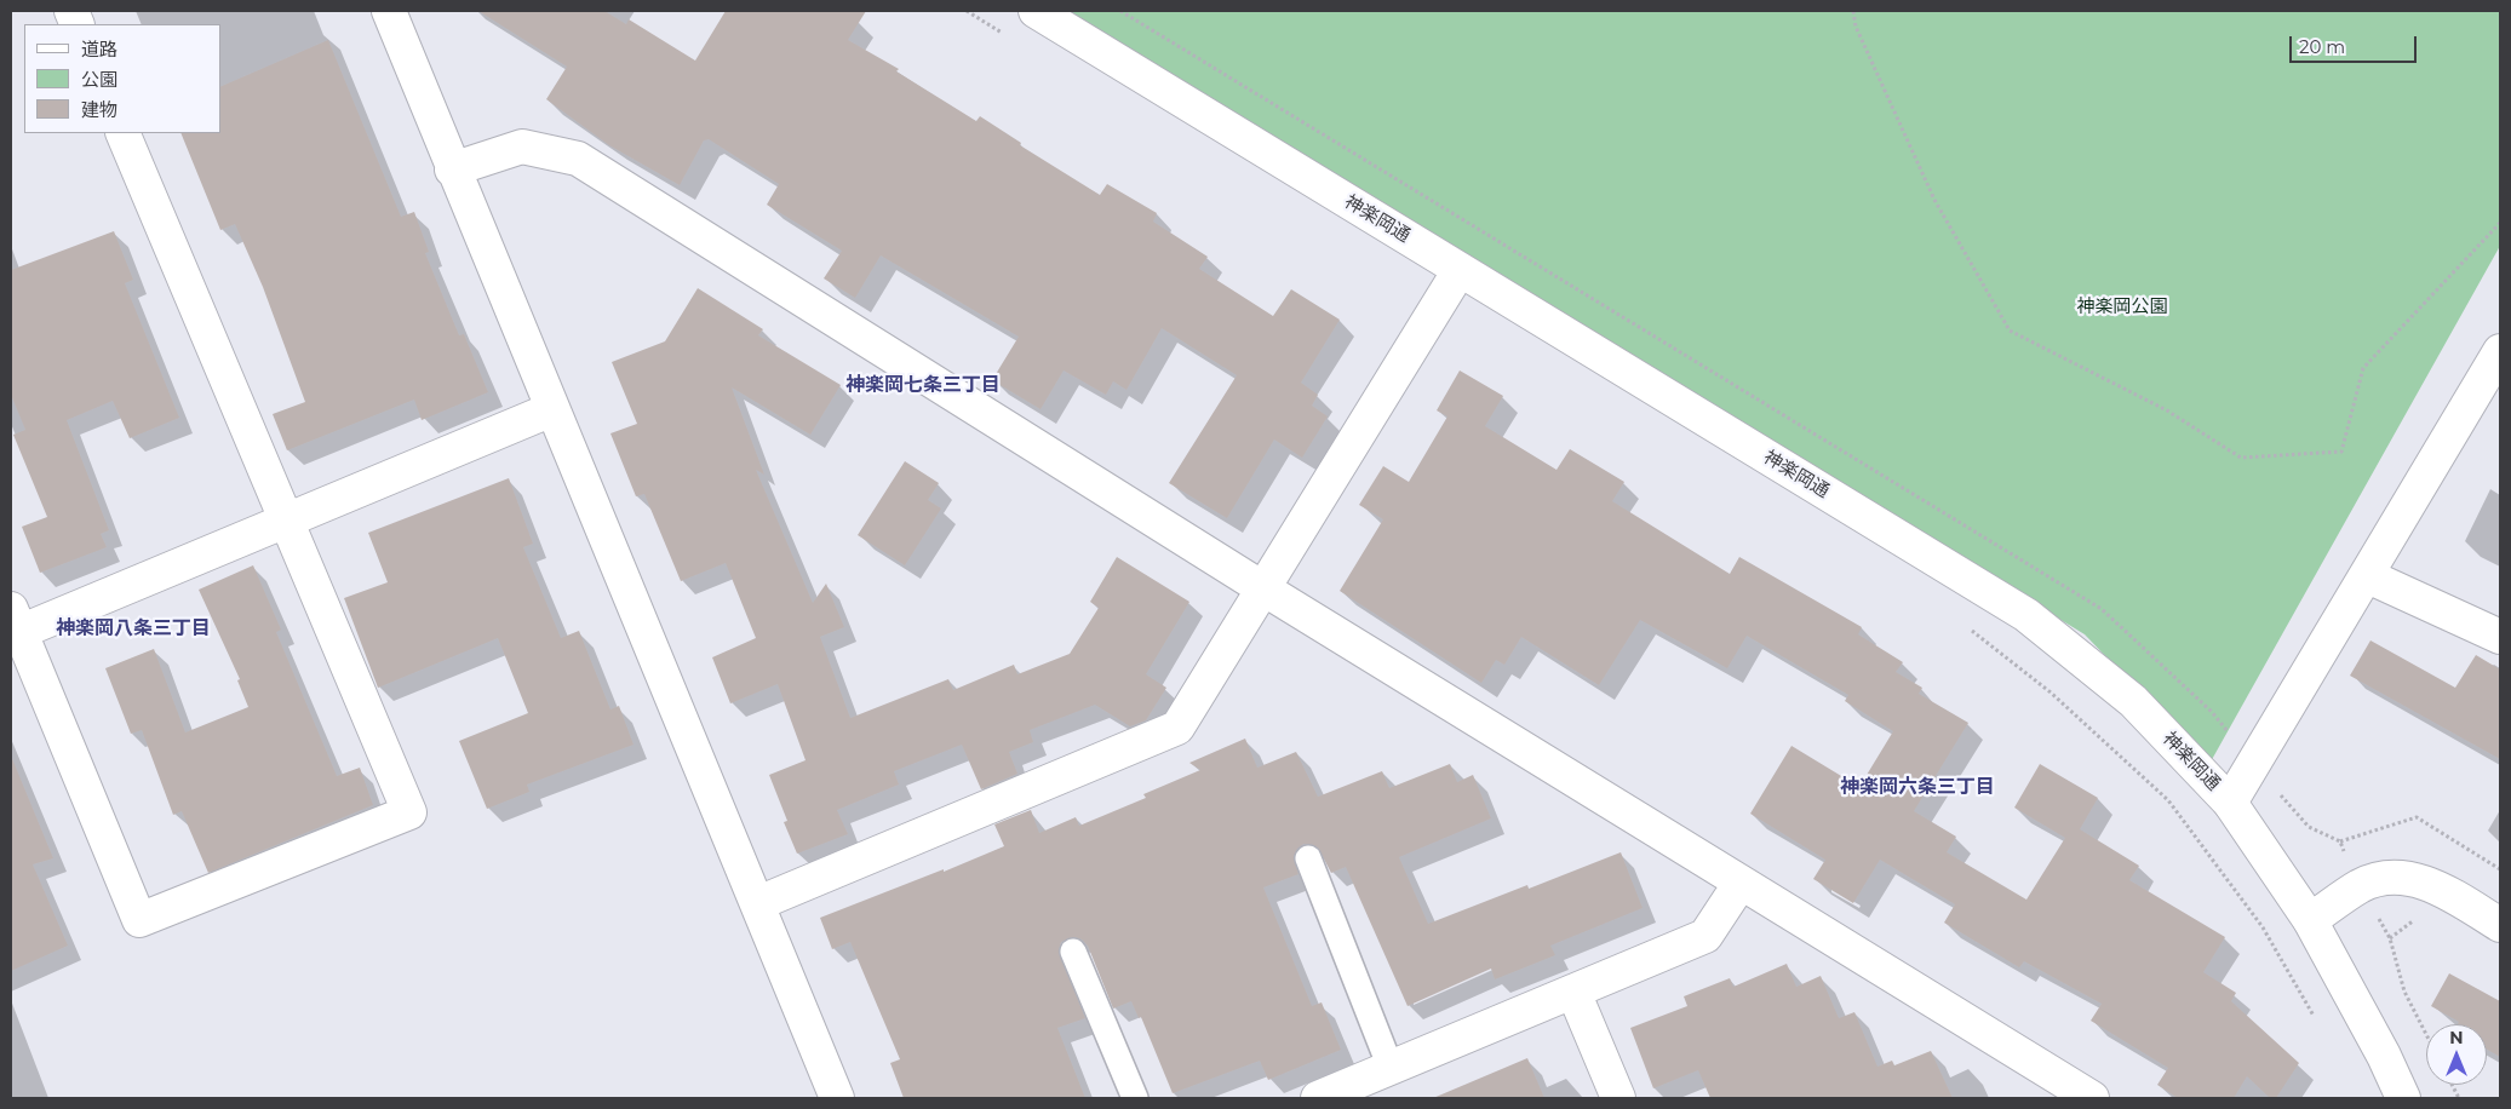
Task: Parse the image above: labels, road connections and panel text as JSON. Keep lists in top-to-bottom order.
{
  "streets": {
    "street": ["神楽岡通"]
  },
  "districts": ["神楽岡七条三丁目", "神楽岡八条三丁目", "神楽岡六条三丁目"],
  "parks": ["神楽岡公園"],
  "legend": ["道路", "公園", "建物"],
  "scale_bar": "20 m",
  "north": "top"
}
